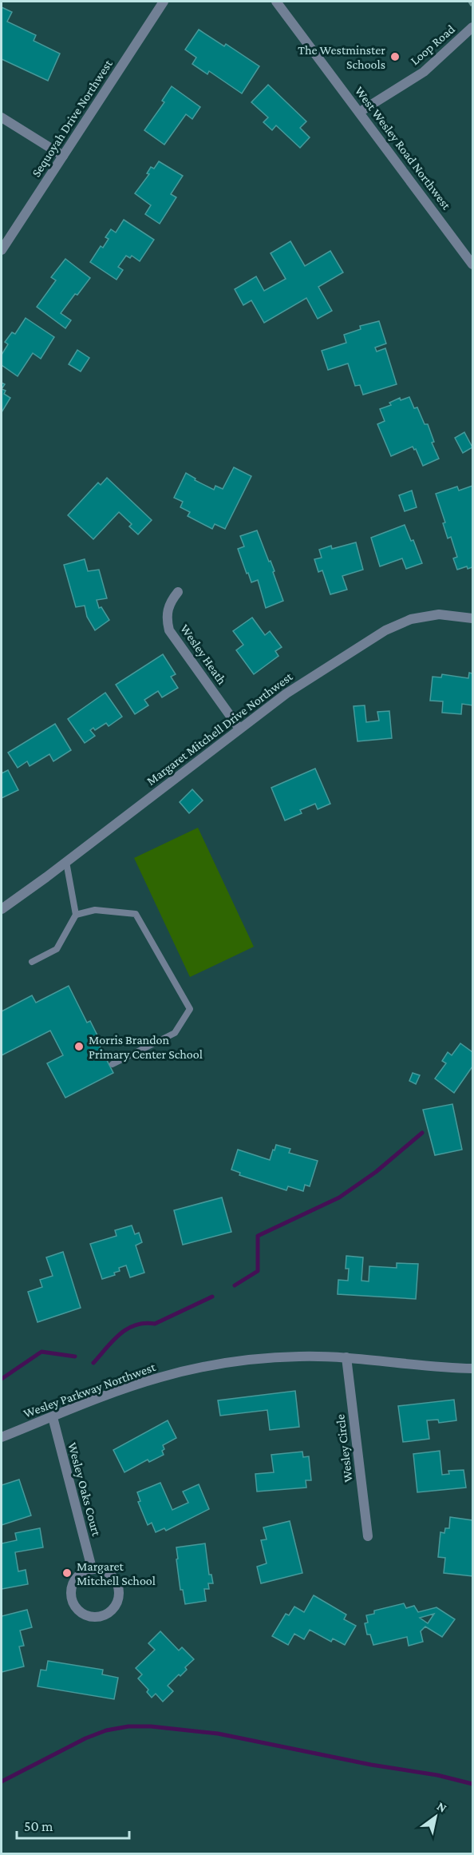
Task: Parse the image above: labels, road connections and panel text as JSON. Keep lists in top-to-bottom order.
{
  "streets": {
    "street": [
      "Loop Road",
      "Sequoyah Drive Northwest",
      "West Wesley Road Northwest",
      "Wesley Heath",
      "Margaret Mitchell Drive Northwest",
      "Wesley Parkway Northwest",
      "Wesley Circle",
      "Wesley Oaks Court"
    ]
  },
  "crossings": [
    ["Loop Road", "West Wesley Road Northwest"],
    ["Wesley Heath", "Margaret Mitchell Drive Northwest"],
    ["Wesley Parkway Northwest", "Wesley Circle"],
    ["Wesley Parkway Northwest", "Wesley Oaks Court"]
  ],
  "places": ["The Westminster Schools", "Morris Brandon Primary Center School", "Margaret Mitchell School"],
  "scale_bar": "50 m",
  "north": "top right"
}
